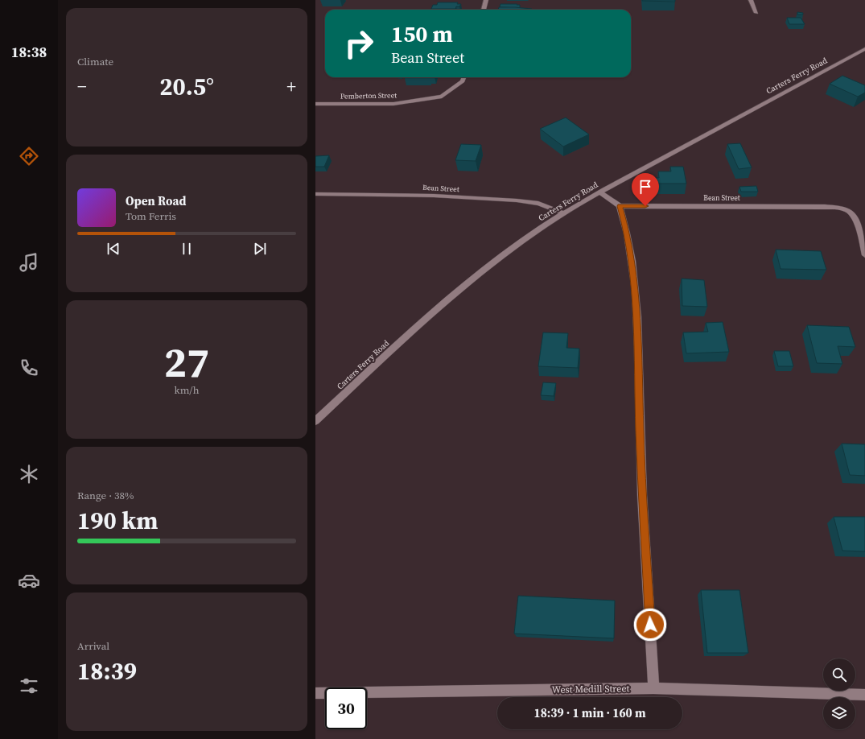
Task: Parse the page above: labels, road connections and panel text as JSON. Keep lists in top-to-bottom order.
{
  "streets": {
    "street": [
      "Carters Ferry Road",
      "Pemberton Street",
      "Bean Street",
      "West Medill Street"
    ]
  },
  "crossings": [
    ["Carters Ferry Road", "Bean Street"]
  ],
  "page": {
    "tabs": "18:38",
    "tile": [
      "Climate",
      ["27", "km/h"],
      ["Range · 38%", "190 km"],
      ["Arrival", "18:39"]
    ],
    "turn": ["150 m", "Bean Street"],
    "heat": ["−", "20.5°", "+"],
    "song": ["Open Road", "Tom Ferris"],
    "limit": "30",
    "trip": "18:39 · 1 min · 160 m"
  }
}
